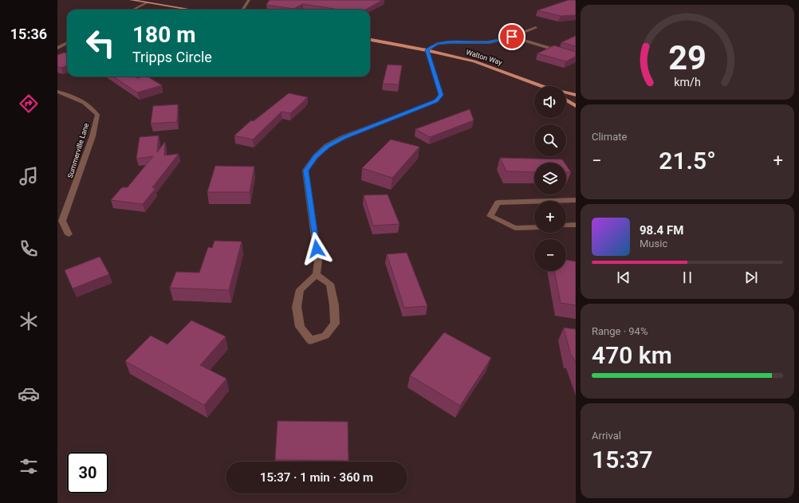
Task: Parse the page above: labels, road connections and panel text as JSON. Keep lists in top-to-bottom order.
{
  "streets": {
    "main road": ["Walton Way"],
    "street": ["Summerville Lane"]
  },
  "page": {
    "tabs": "15:36",
    "turn": ["180 m", "Tripps Circle"],
    "map_buttons": ["+", "−"],
    "tile": [
      "Climate",
      ["Range · 94%", "470 km"],
      ["Arrival", "15:37"]
    ],
    "heat": ["−", "21.5°", "+"],
    "song": ["98.4 FM", "Music"],
    "limit": "30",
    "trip": "15:37 · 1 min · 360 m",
    "gauge": ["29", "km/h"]
  }
}
